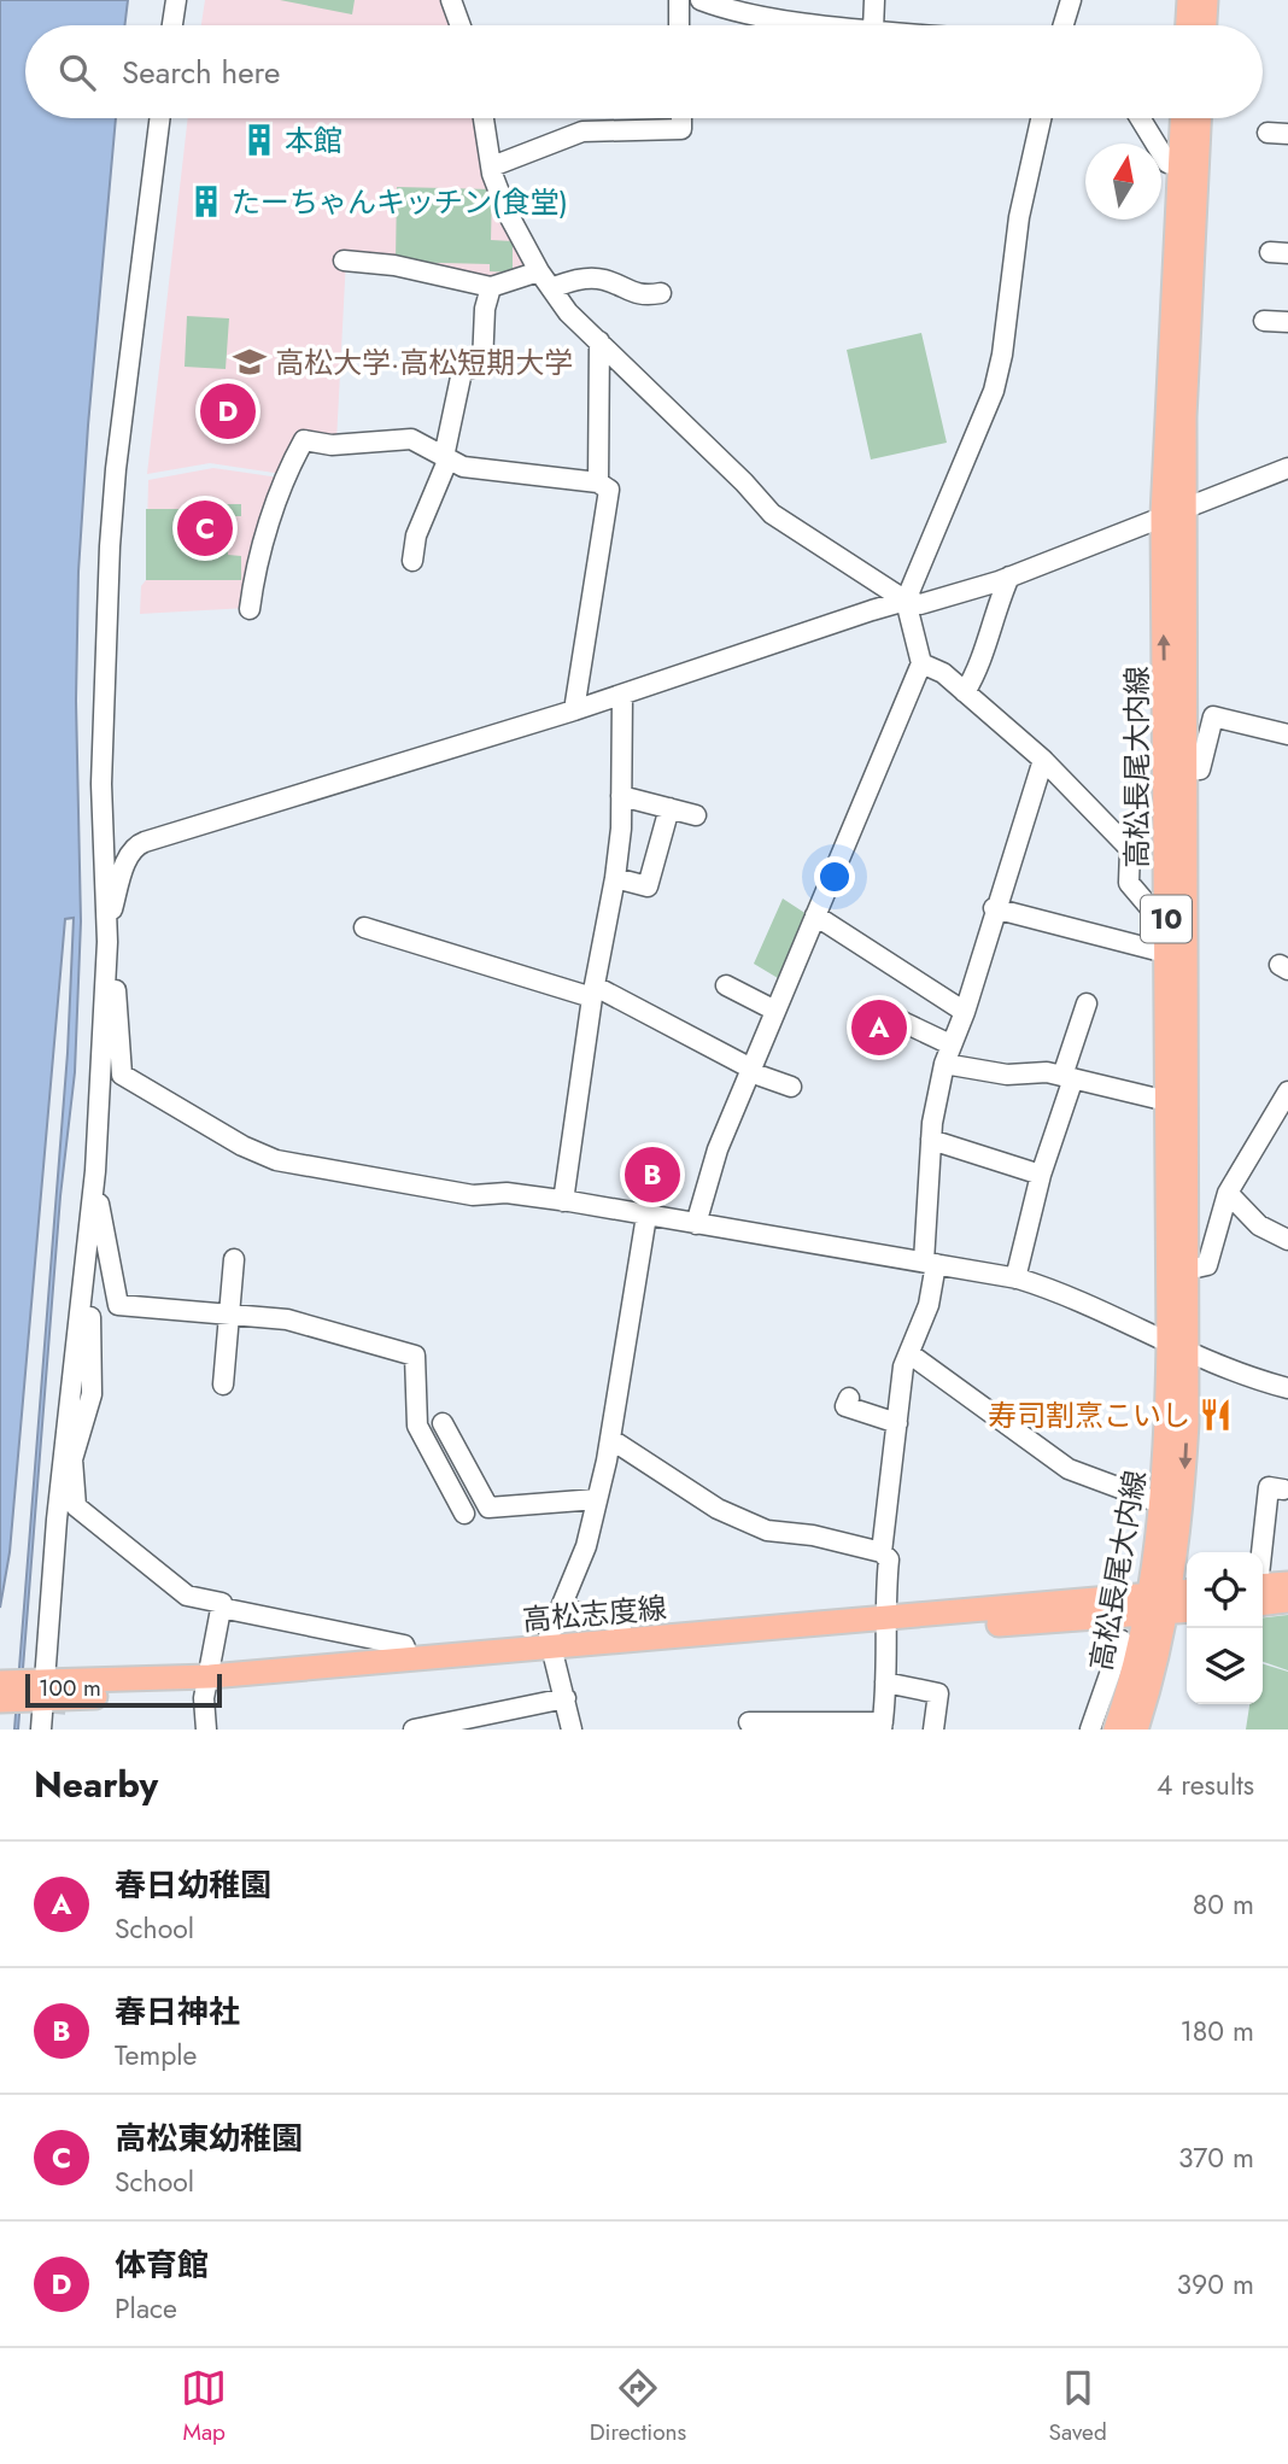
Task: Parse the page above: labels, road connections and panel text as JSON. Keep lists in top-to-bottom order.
{
  "streets": {
    "main road": ["高松長尾大内線", "10", "高松志度線"]
  },
  "crossings": [
    ["高松長尾大内線", "高松志度線"]
  ],
  "places": {
    "building": ["本館", "たーちゃんキッチン(食堂)"],
    "school or university": ["高松大学·高松短期大学"],
    "restaurant": ["寿司割烹こいし"]
  },
  "scale_bar": "100 m",
  "north": "top",
  "page": {
    "search": "Search here",
    "pins": [
      "D",
      "C",
      "A",
      "B"
    ],
    "scale": "100 m",
    "heading": ["Nearby", "4 results"],
    "list": [
      {
        "mark": "A",
        "name": "春日幼稚園",
        "note": "School",
        "value": "80 m"
      },
      {
        "mark": "B",
        "name": "春日神社",
        "note": "Temple",
        "value": "180 m"
      },
      {
        "mark": "C",
        "name": "高松東幼稚園",
        "note": "School",
        "value": "370 m"
      },
      {
        "mark": "D",
        "name": "体育館",
        "note": "Place",
        "value": "390 m"
      }
    ],
    "nav": ["Map", "Directions", "Saved"]
  }
}
